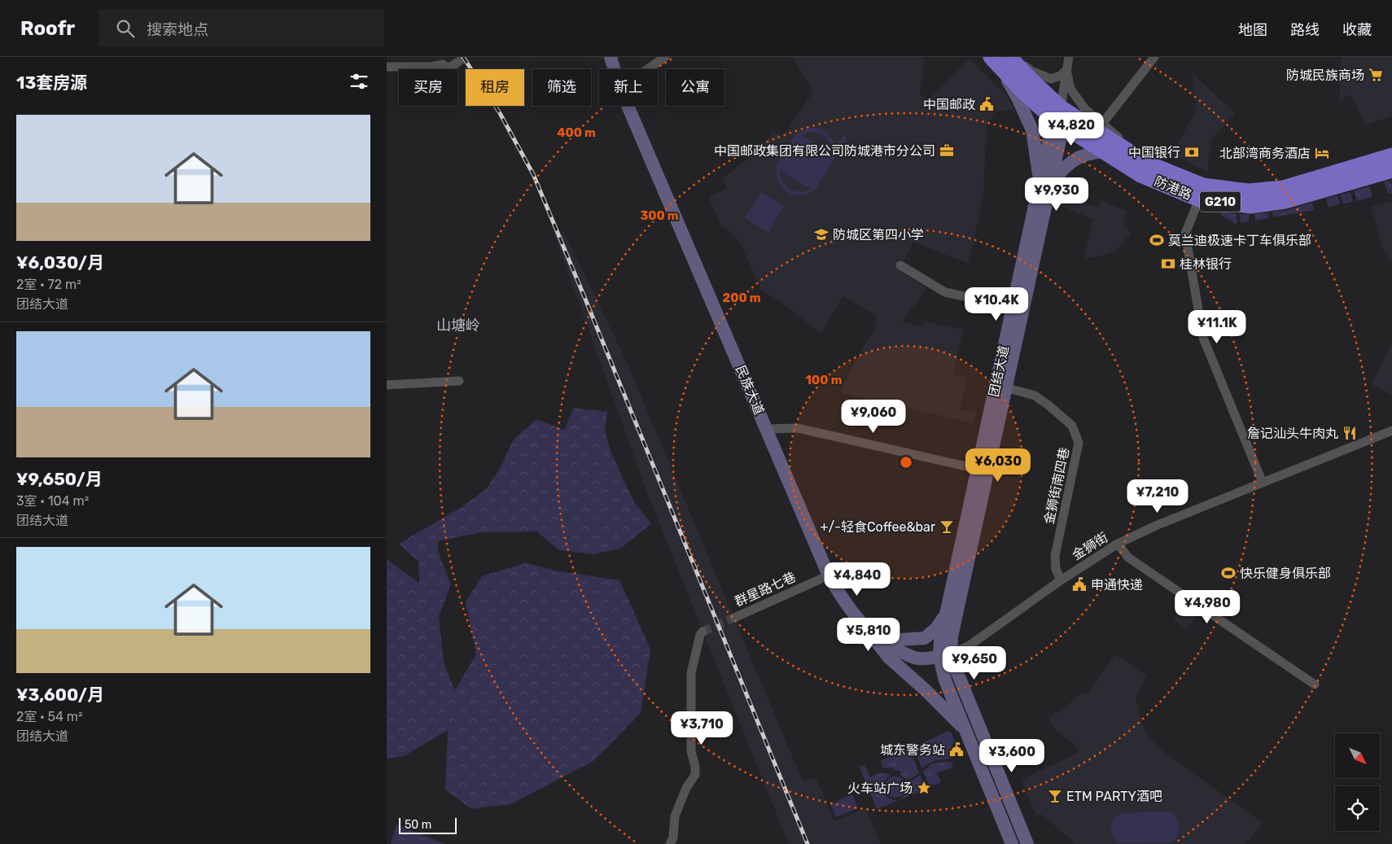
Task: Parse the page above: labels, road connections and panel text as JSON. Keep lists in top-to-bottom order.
{
  "streets": {
    "highway": ["防港路", "G210"],
    "main road": ["团结大道", "民族大道"],
    "street": ["金狮街南四巷", "金狮街", "群星路七巷"]
  },
  "crossings": [
    ["防港路", "团结大道"],
    ["团结大道", "民族大道"],
    ["团结大道", "金狮街南四巷"],
    ["团结大道", "金狮街"],
    ["民族大道", "金狮街"],
    ["民族大道", "群星路七巷"],
    ["金狮街南四巷", "金狮街"]
  ],
  "districts": ["山塘岭"],
  "places": {
    "supermarket": ["防城民族商场"],
    "public building": ["中国邮政", "申通快递", "城东警务站"],
    "office": ["中国邮政集团有限公司防城港市分公司"],
    "bank": ["中国银行", "桂林银行"],
    "hotel": ["北部湾商务酒店"],
    "school or university": ["防城区第四小学"],
    "sports": ["莫兰迪极速卡丁车俱乐部", "快乐健身俱乐部"],
    "restaurant": ["詹记汕头牛肉丸"],
    "bar": ["+/-轻食Coffee&bar", "ETM PARTY酒吧"],
    "place": ["火车站广场"]
  },
  "scale_bar": "50 m",
  "north": "bottom right",
  "page": {
    "header": "Roofr",
    "search": "搜索地点",
    "nav": ["地图", "路线", "收藏"],
    "heading": "13套房源",
    "chip": [
      "买房",
      "租房",
      "筛选",
      "新上",
      "公寓"
    ],
    "list": [
      {
        "name": "¥6,030/月",
        "note": "2室 · 72 m² · 团结大道"
      },
      {
        "name": "¥9,650/月",
        "note": "3室 · 104 m² · 团结大道"
      },
      {
        "name": "¥3,600/月",
        "note": "2室 · 54 m² · 团结大道"
      }
    ],
    "price": [
      "¥4,820",
      "¥9,930",
      "¥10.4K",
      "¥11.1K",
      "¥9,060",
      "¥6,030",
      "¥7,210",
      "¥4,840",
      "¥4,980",
      "¥5,810",
      "¥9,650",
      "¥3,710",
      "¥3,600"
    ],
    "scale": "50 m"
  },
  "rings": [
    "400 m",
    "300 m",
    "200 m",
    "100 m"
  ]
}
